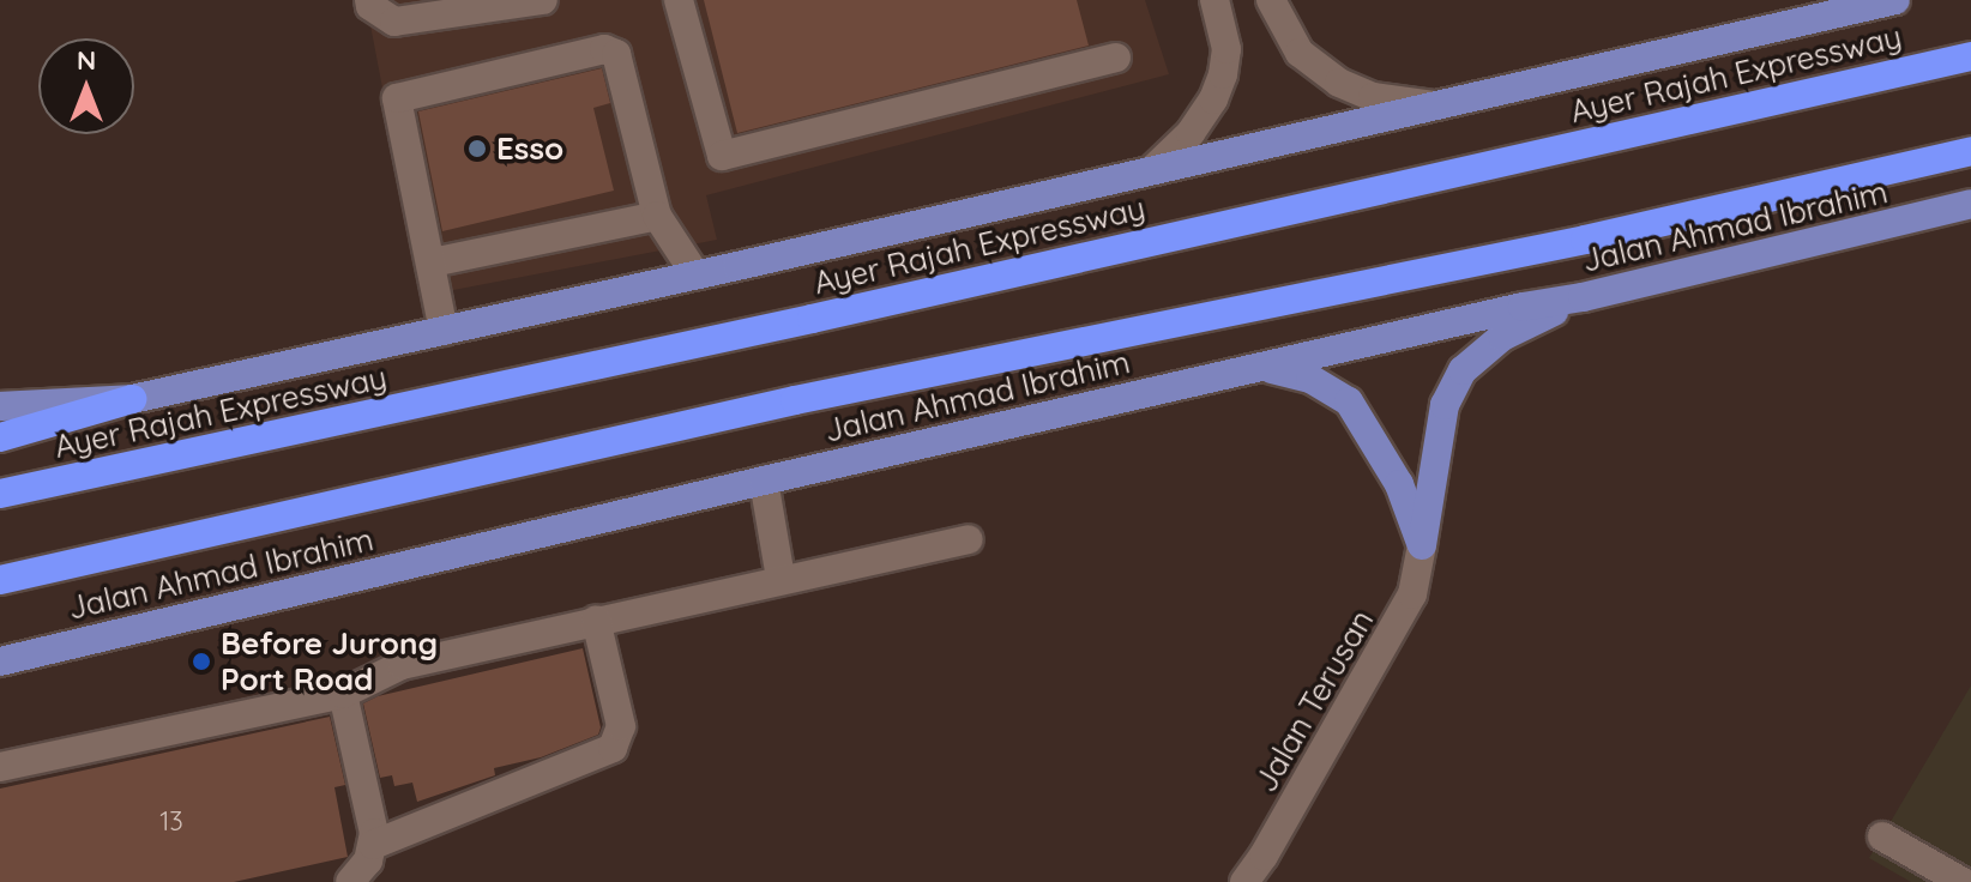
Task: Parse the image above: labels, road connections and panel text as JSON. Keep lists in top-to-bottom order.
{
  "streets": {
    "highway": ["Ayer Rajah Expressway"],
    "main road": ["Jalan Ahmad Ibrahim"],
    "street": ["Jalan Terusan"]
  },
  "places": ["Esso", "Before Jurong Port Road"],
  "house_numbers": ["13"],
  "north": "top"
}
